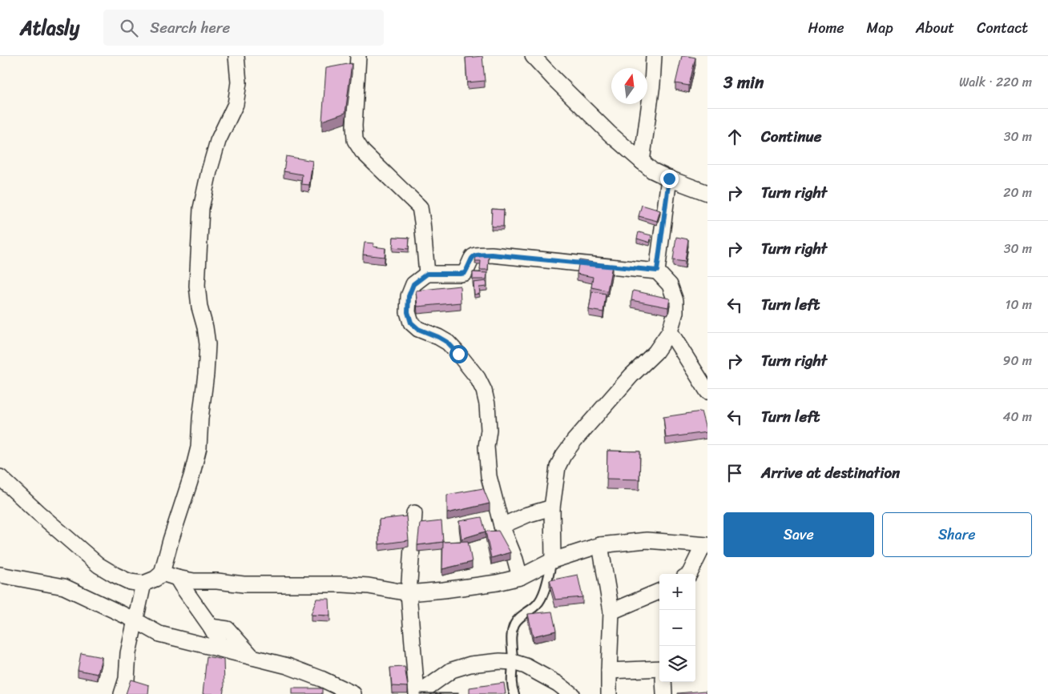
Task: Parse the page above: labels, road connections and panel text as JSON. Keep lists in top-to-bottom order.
{
  "north": "top",
  "page": {
    "header": "Atlasly",
    "search": "Search here",
    "nav": [
      "Home",
      "Map",
      "About",
      "Contact"
    ],
    "heading": ["3 min", "Walk · 220 m"],
    "list": [
      ["Continue", "30 m"],
      ["Turn right", "20 m"],
      ["Turn right", "30 m"],
      ["Turn left", "10 m"],
      ["Turn right", "90 m"],
      ["Turn left", "40 m"],
      "Arrive at destination"
    ],
    "buttons": ["Save", "Share"],
    "map_buttons": ["+", "−"]
  }
}
